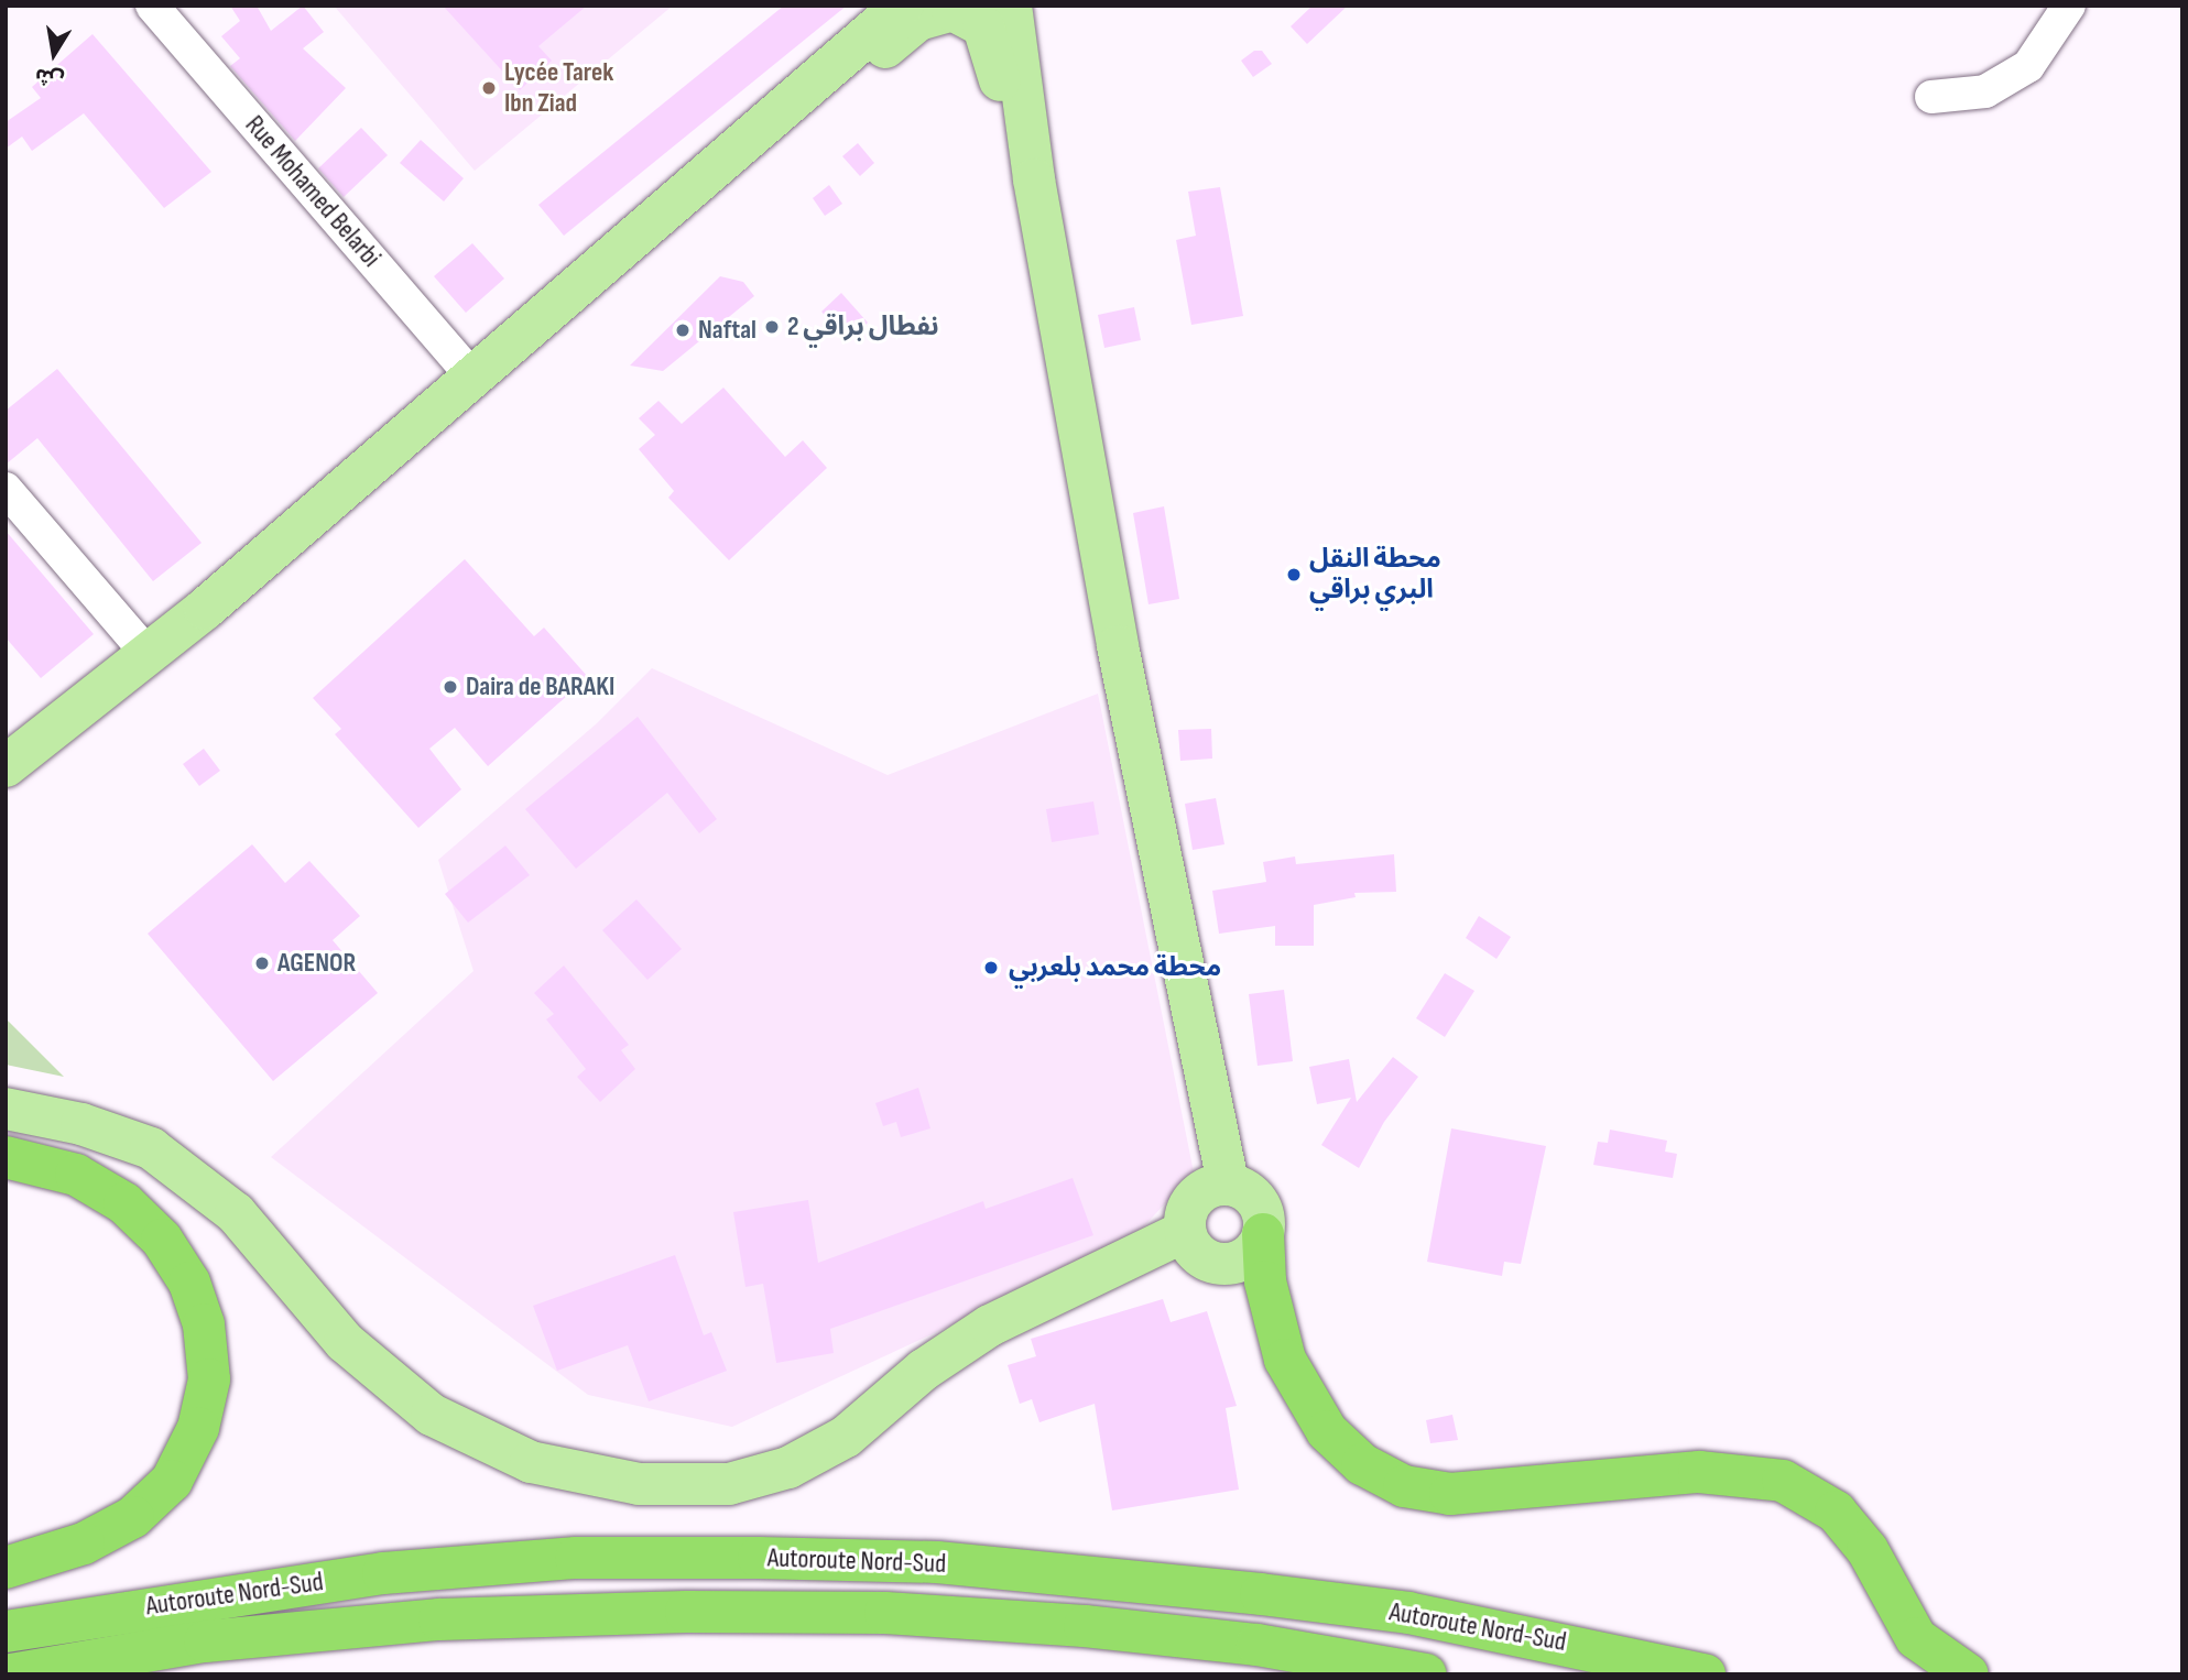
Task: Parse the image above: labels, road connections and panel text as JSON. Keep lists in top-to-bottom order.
{
  "streets": {
    "highway": ["Autoroute Nord-Sud"],
    "street": ["Rue Mohamed Belarbi"]
  },
  "places": [
    "Lycée Tarek Ibn Ziad",
    "نفطال براقي 2",
    "Naftal",
    "محطة النقل البري براقي",
    "Daira de BARAKI",
    "AGENOR",
    "محطة محمد بلعربي"
  ],
  "north": "bottom"
}
